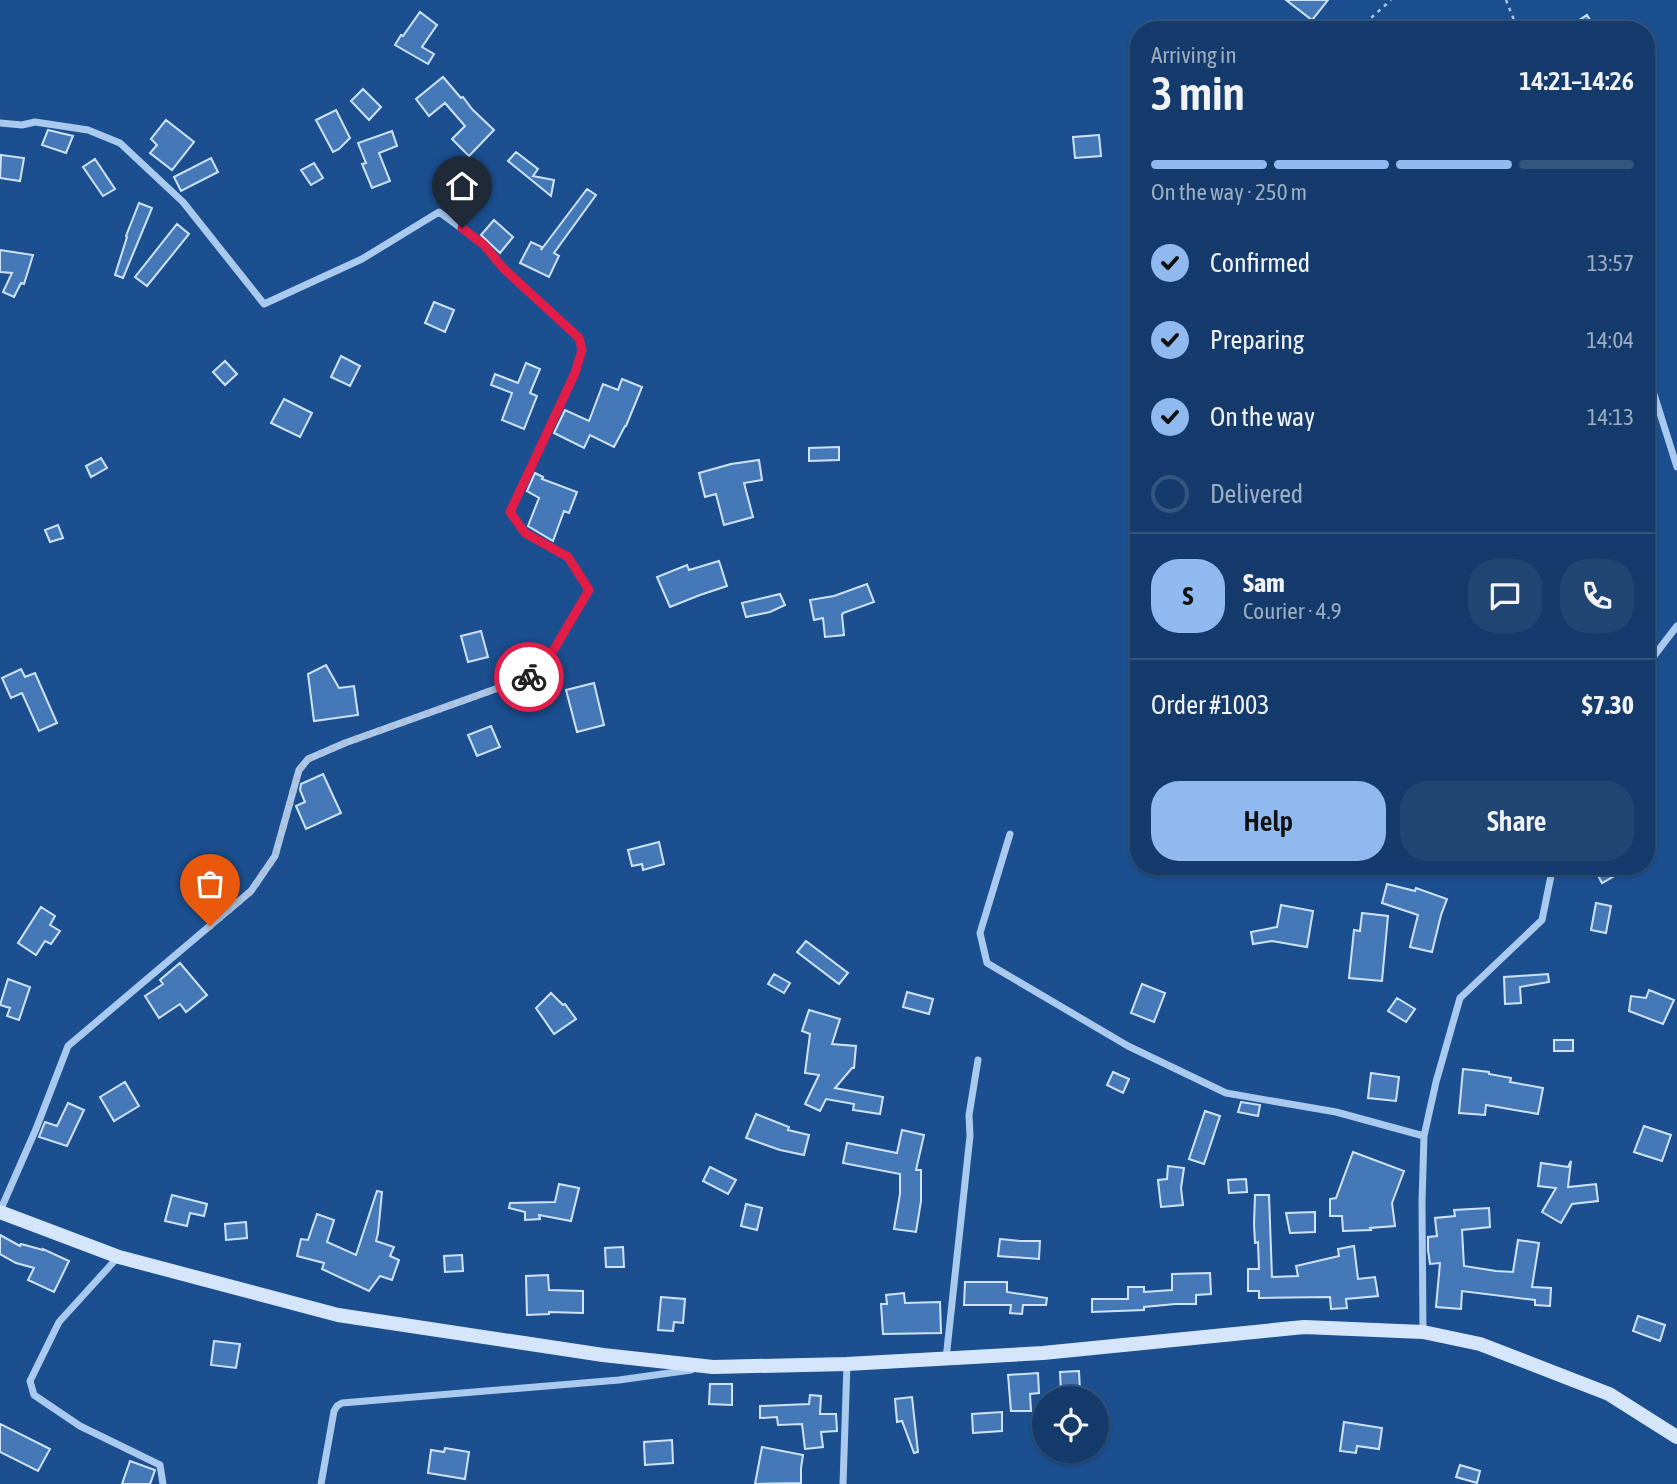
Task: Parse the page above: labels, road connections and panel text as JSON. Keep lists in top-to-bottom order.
{
  "page": {
    "heading": ["3 min", "Arriving in", "14:21–14:26"],
    "panel": [
      "Sam",
      "Courier · 4.9",
      "Order #1003",
      "$7.30"
    ],
    "bar": "On the way · 250 m",
    "list": [
      ["Confirmed", "13:57"],
      ["Preparing", "14:04"],
      ["On the way", "14:13"],
      "Delivered"
    ],
    "round": "S",
    "buttons": ["Help", "Share"]
  }
}
